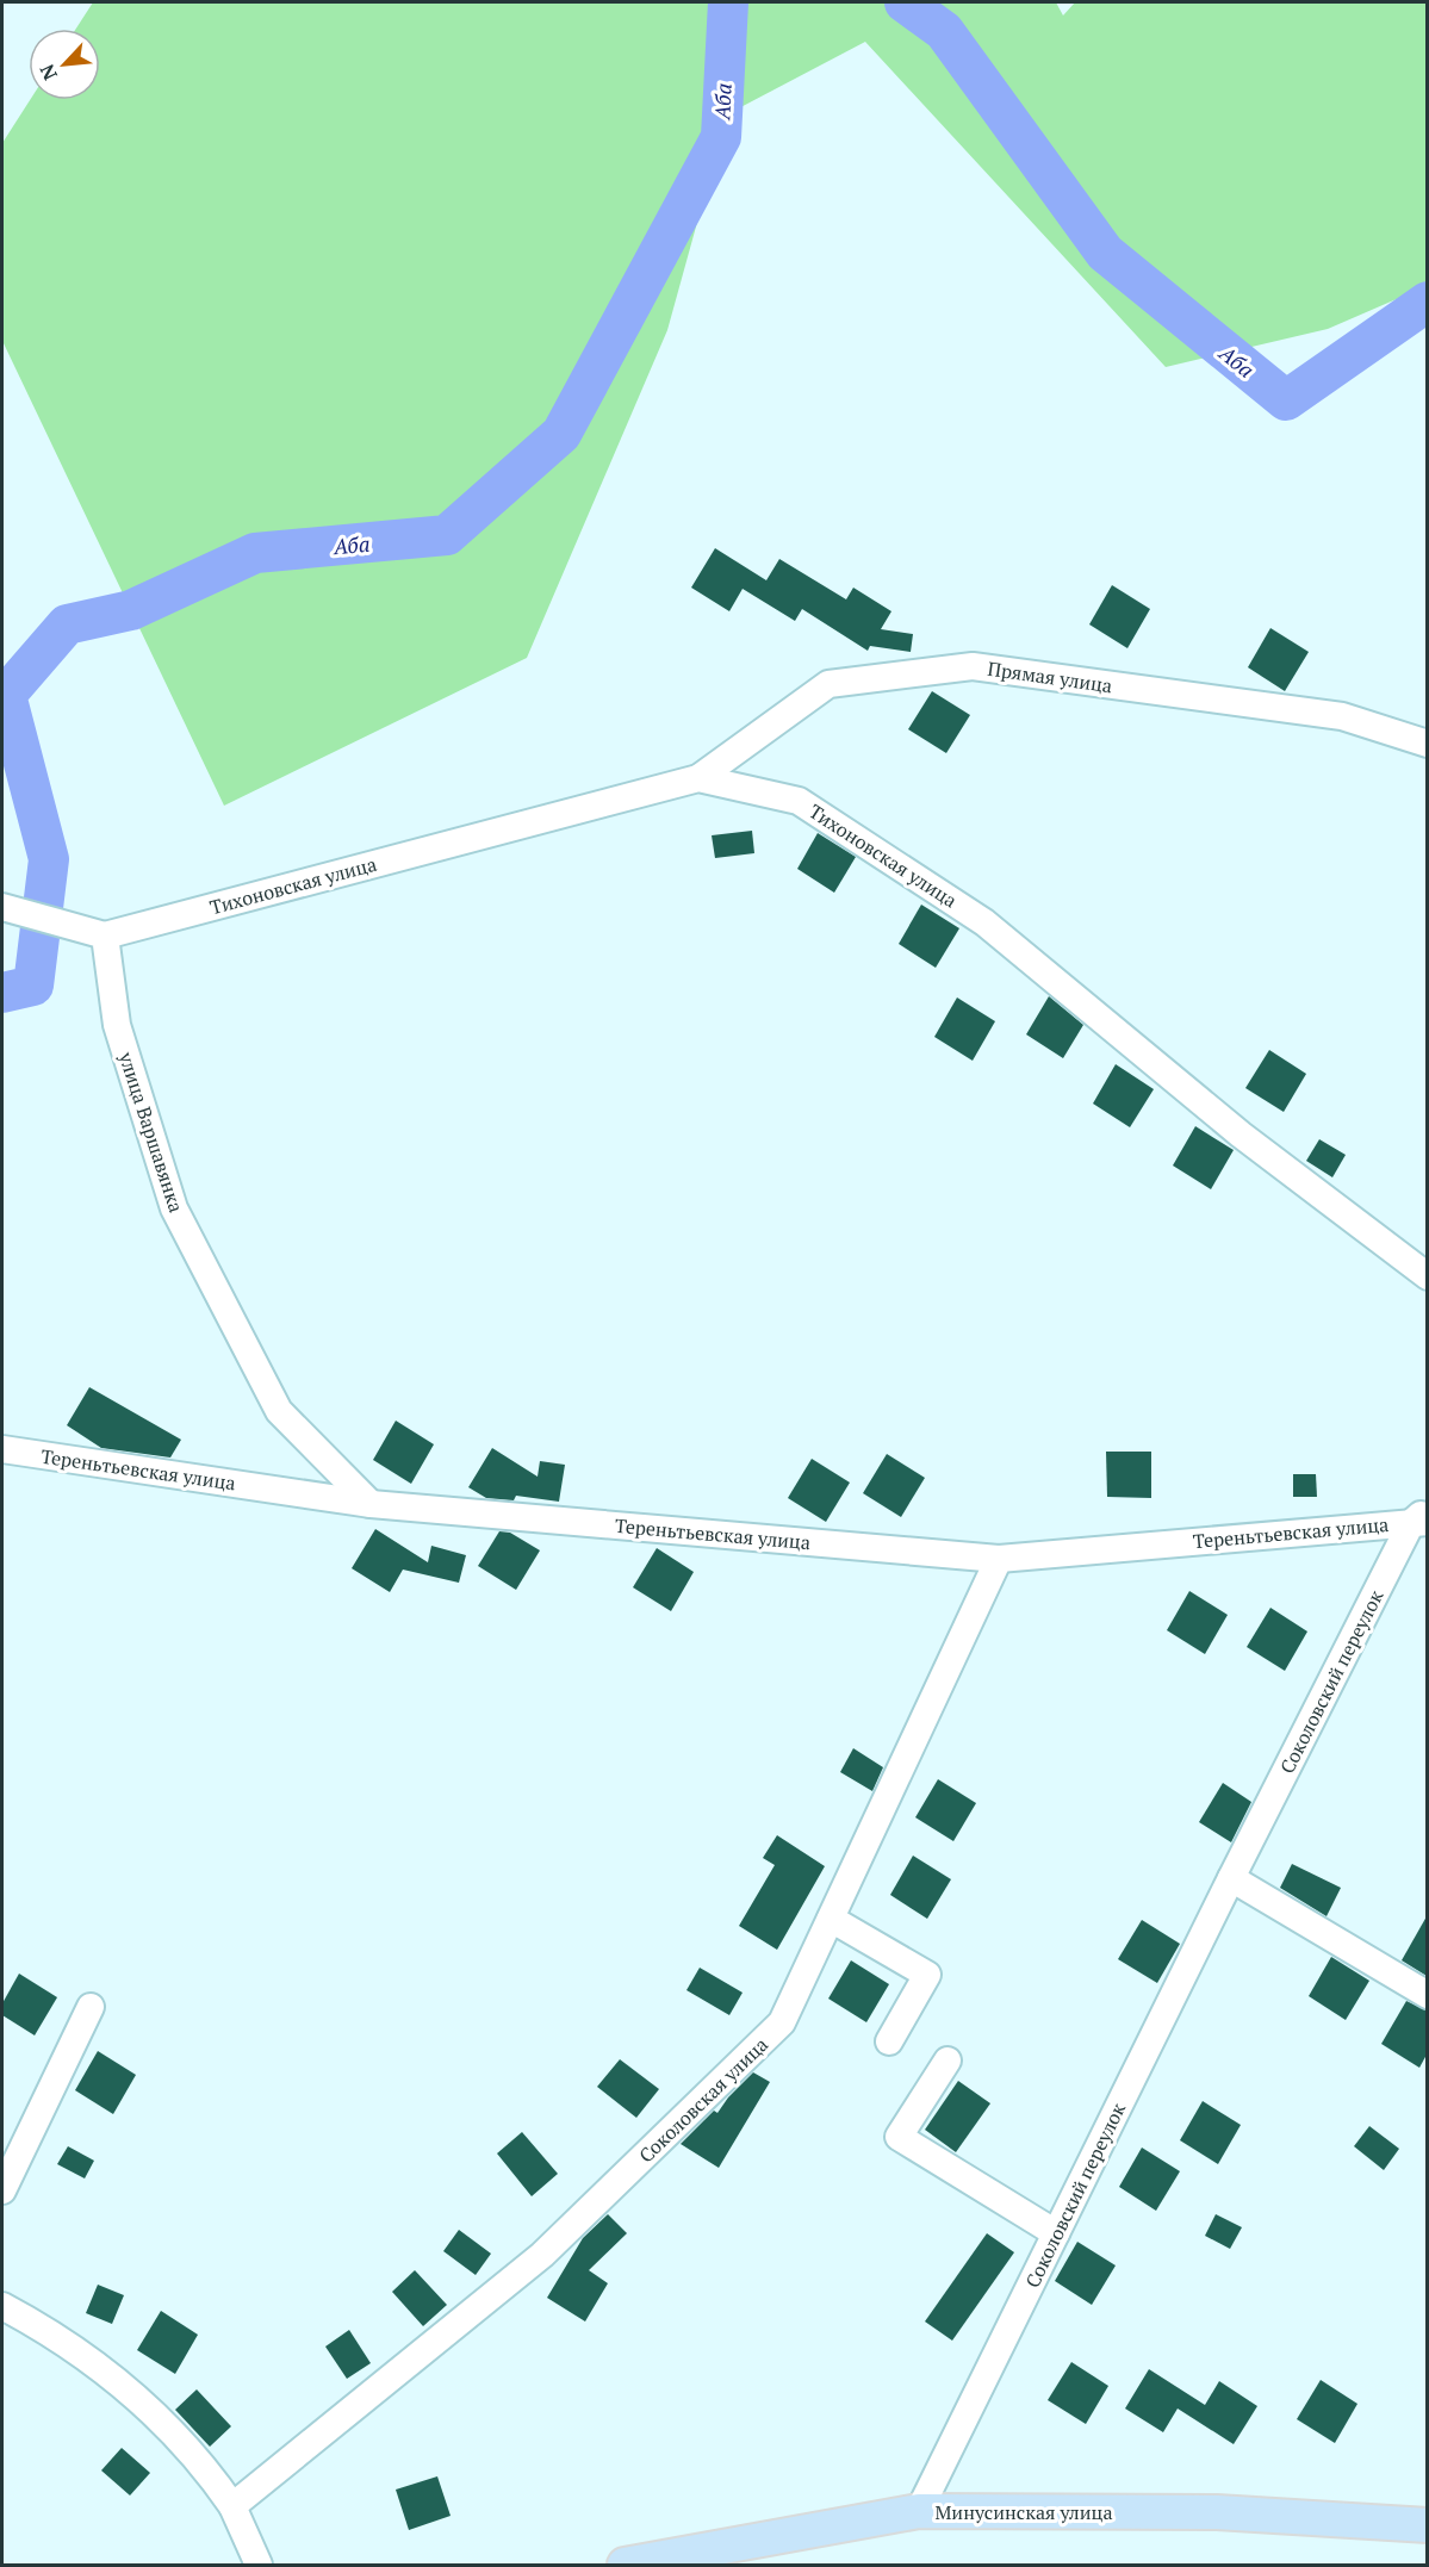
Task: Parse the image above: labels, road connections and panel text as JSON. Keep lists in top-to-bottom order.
{
  "streets": {
    "main road": ["Минусинская улица"],
    "street": [
      "Прямая улица",
      "Тихоновская улица",
      "улица Варшавянка",
      "Тереньтьевская улица",
      "Соколовский переулок",
      "Соколовская улица"
    ]
  },
  "crossings": [
    ["Прямая улица", "Тихоновская улица"],
    ["Тихоновская улица", "улица Варшавянка"],
    ["улица Варшавянка", "Тереньтьевская улица"],
    ["Тереньтьевская улица", "Соколовский переулок"],
    ["Тереньтьевская улица", "Соколовская улица"],
    ["Соколовский переулок", "Минусинская улица"]
  ],
  "water": ["Аба"],
  "north": "bottom left"
}
